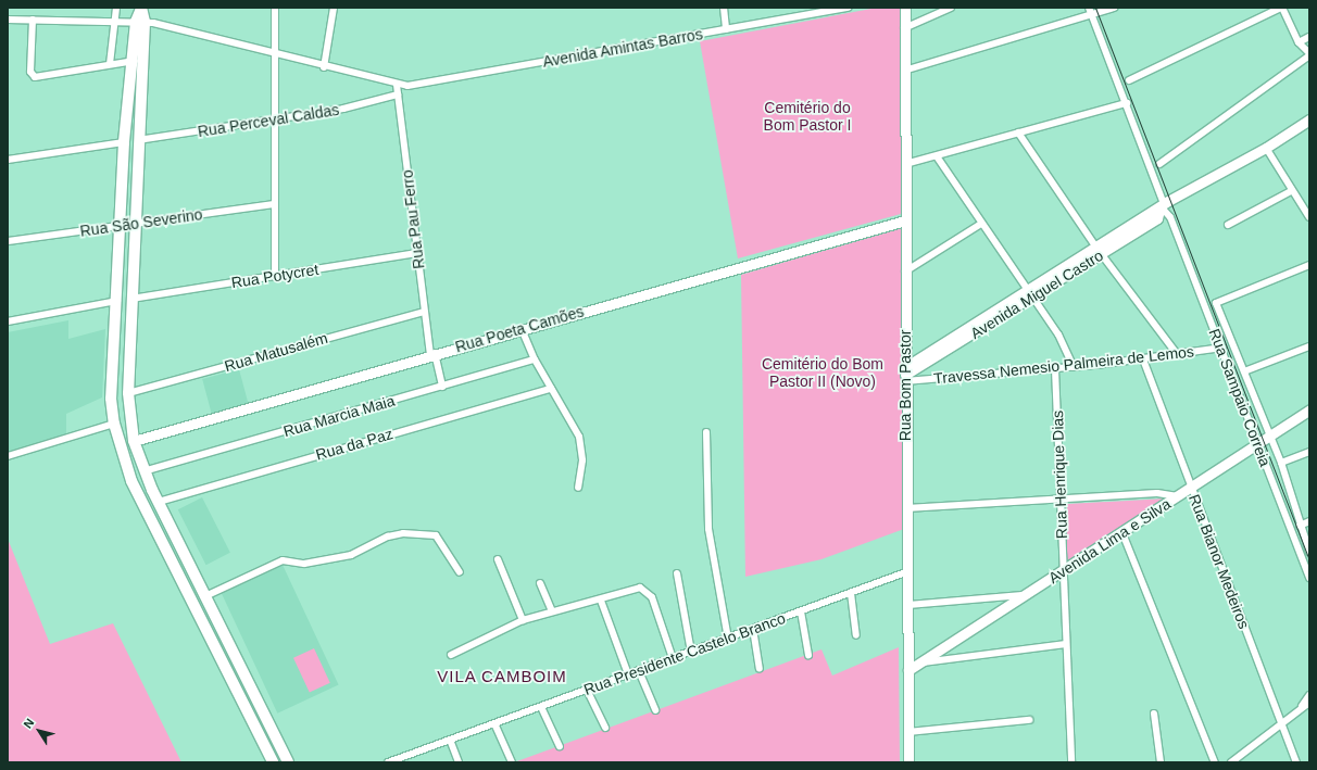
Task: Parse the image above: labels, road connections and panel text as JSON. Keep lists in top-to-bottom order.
{
  "streets": {
    "main road": [
      "Avenida Miguel Castro",
      "Rua Poeta Camões",
      "Rua Bom Pastor",
      "Avenida Lima e Silva"
    ],
    "street": [
      "Avenida Amintas Barros",
      "Rua Perceval Caldas",
      "Rua Pau Ferro",
      "Rua São Severino",
      "Rua Potycret",
      "Rua Matusalém",
      "Travessa Nemesio Palmeira de Lemos",
      "Rua Sampaio Correia",
      "Rua Marcia Maia",
      "Rua da Paz",
      "Rua Henrique Dias",
      "Rua Bianor Medeiros",
      "Rua Presidente Castelo Branco"
    ]
  },
  "crossings": [
    ["Avenida Amintas Barros", "Rua Pau Ferro"],
    ["Rua Perceval Caldas", "Rua Pau Ferro"],
    ["Rua Pau Ferro", "Rua Potycret"],
    ["Rua Pau Ferro", "Rua Poeta Camões"],
    ["Rua Pau Ferro", "Rua Matusalém"],
    ["Rua Pau Ferro", "Rua Marcia Maia"],
    ["Avenida Miguel Castro", "Travessa Nemesio Palmeira de Lemos"],
    ["Avenida Miguel Castro", "Rua Bom Pastor"],
    ["Rua Poeta Camões", "Rua Bom Pastor"],
    ["Travessa Nemesio Palmeira de Lemos", "Rua Bom Pastor"],
    ["Travessa Nemesio Palmeira de Lemos", "Rua Sampaio Correia"],
    ["Travessa Nemesio Palmeira de Lemos", "Rua Henrique Dias"],
    ["Travessa Nemesio Palmeira de Lemos", "Rua Bianor Medeiros"],
    ["Rua Bom Pastor", "Avenida Lima e Silva"],
    ["Rua Bom Pastor", "Rua Presidente Castelo Branco"],
    ["Rua Sampaio Correia", "Avenida Lima e Silva"],
    ["Rua Henrique Dias", "Avenida Lima e Silva"],
    ["Avenida Lima e Silva", "Rua Bianor Medeiros"]
  ],
  "districts": ["VILA CAMBOIM"],
  "parks": ["Cemitério do Bom Pastor I", "Cemitério do Bom Pastor II (Novo)"],
  "north": "top left"
}
